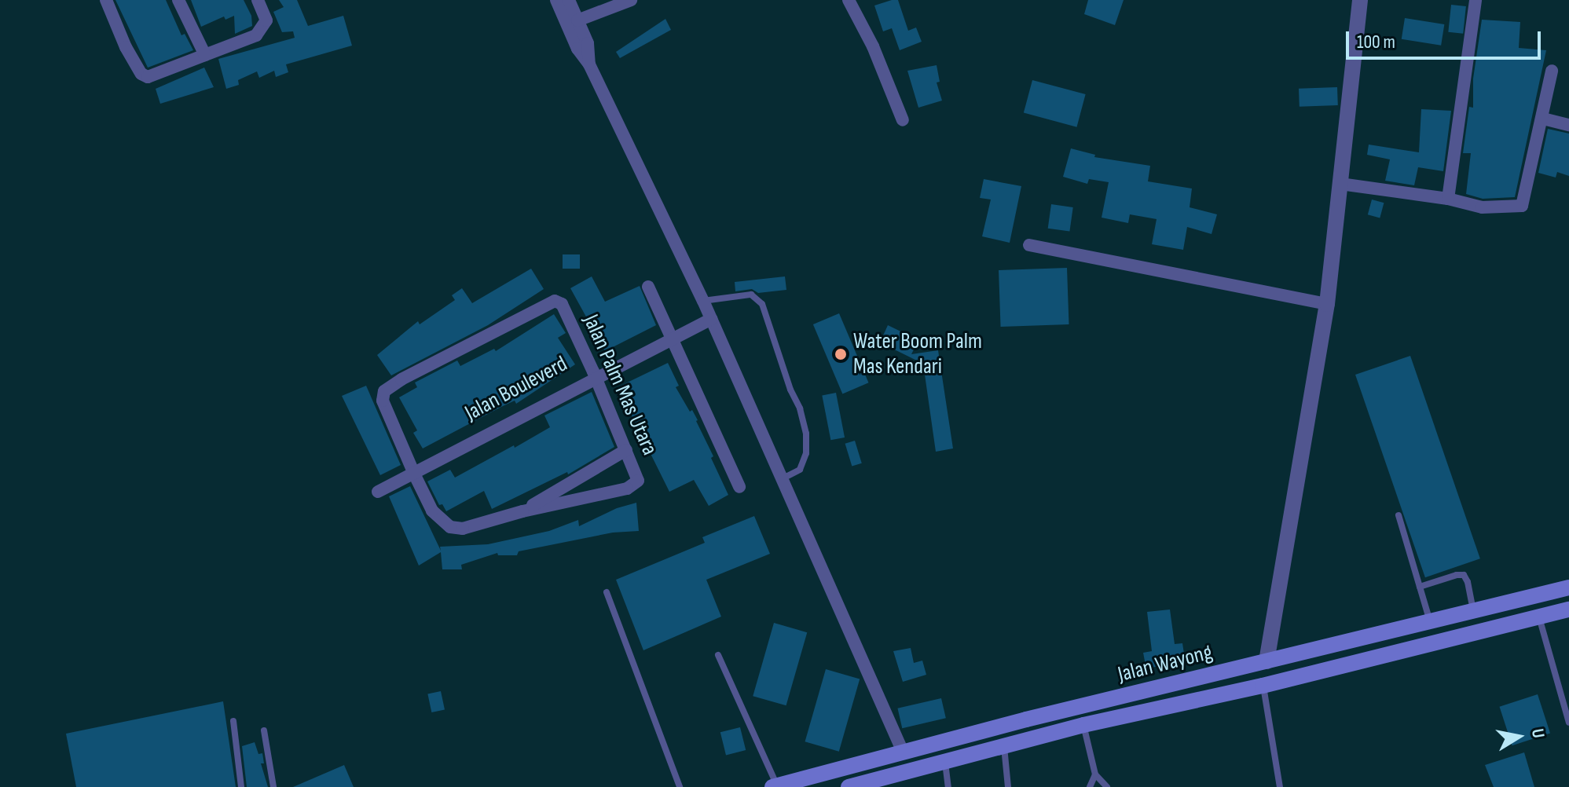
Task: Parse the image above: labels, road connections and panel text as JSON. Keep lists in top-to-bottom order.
{
  "streets": {
    "main road": ["Jalan Wayong"],
    "street": ["Jalan Palm Mas Utara", "Jalan Bouleverd"]
  },
  "crossings": [
    ["Jalan Palm Mas Utara", "Jalan Bouleverd"]
  ],
  "places": ["Water Boom Palm Mas Kendari"],
  "scale_bar": "100 m",
  "north": "right"
}
